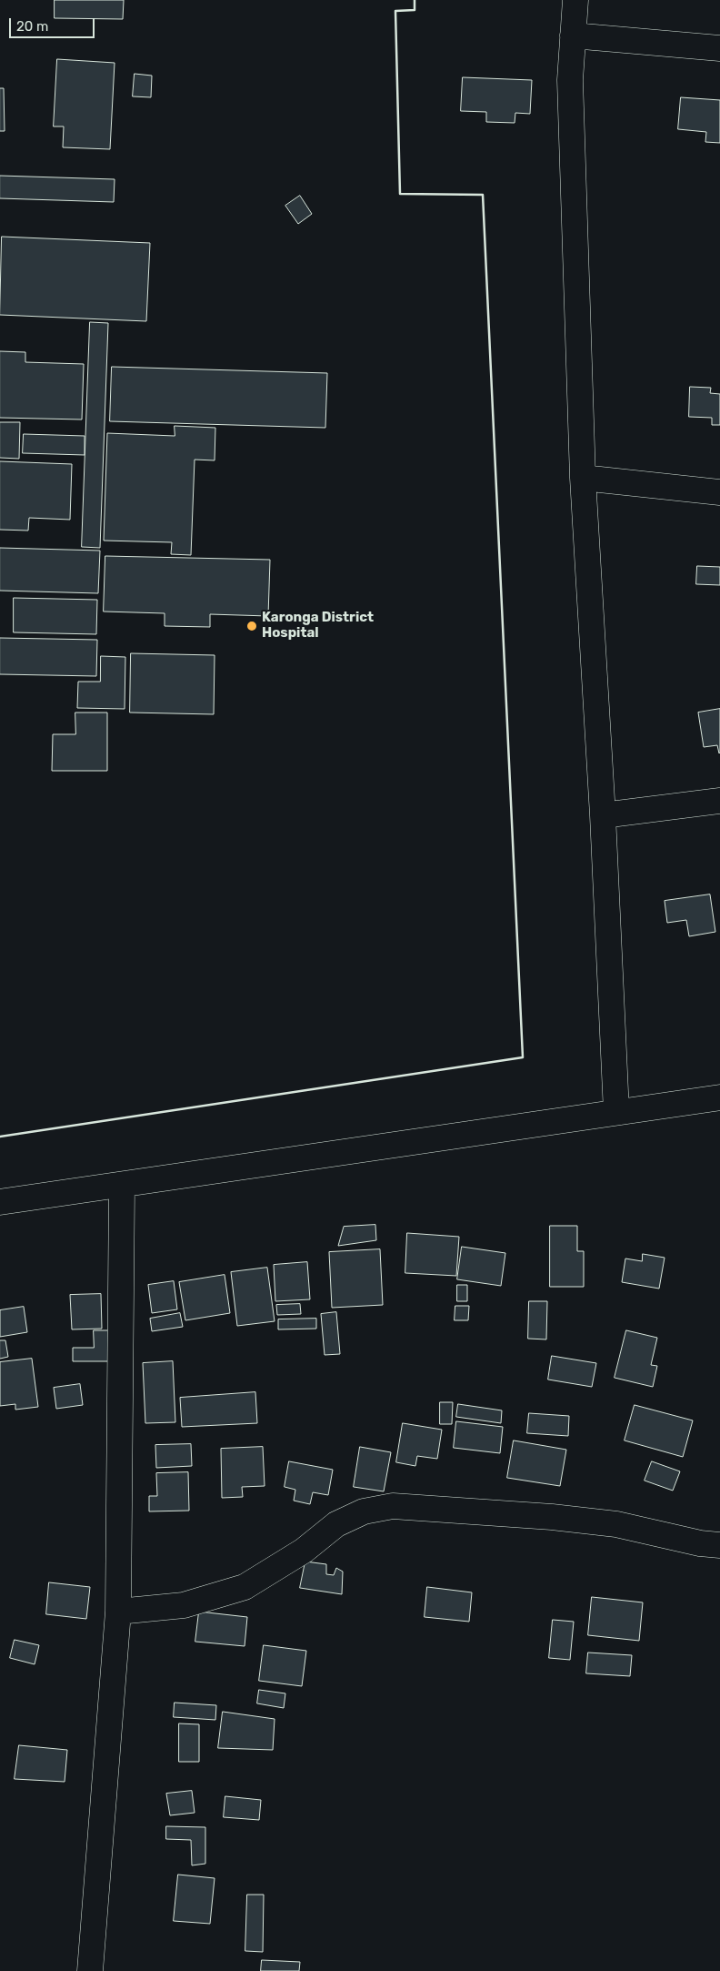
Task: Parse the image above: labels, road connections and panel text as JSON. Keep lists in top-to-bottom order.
{
  "places": ["Karonga District Hospital"],
  "scale_bar": "20 m"
}
